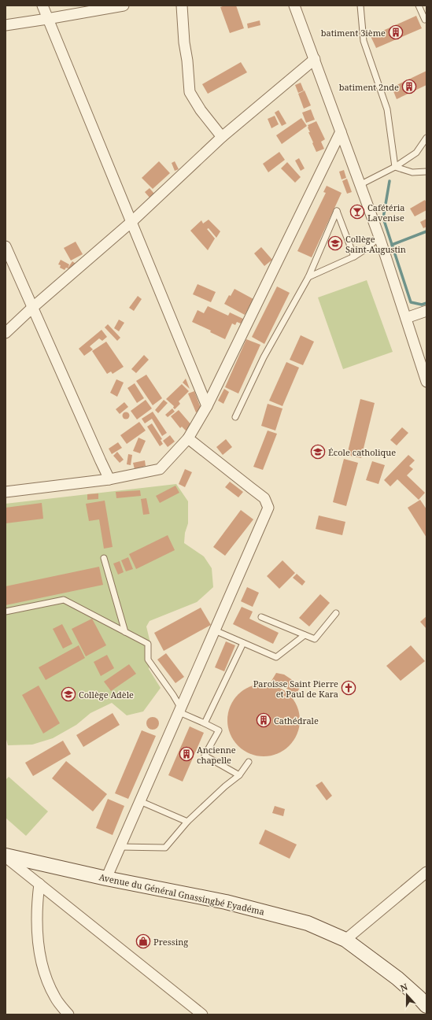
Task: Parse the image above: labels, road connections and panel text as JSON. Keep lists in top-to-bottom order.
{
  "streets": {
    "main road": ["Avenue du Général Gnassingbé Eyadéma"]
  },
  "places": {
    "building": [
      "batiment 3ième",
      "batiment 2nde",
      "Cathédrale",
      "Ancienne chapelle"
    ],
    "bar": ["Cafétéria Lavenise"],
    "school or university": ["Collège Saint-Augustin", "École catholique", "Collège Adèle"],
    "church": ["Paroisse Saint Pierre et Paul de Kara"],
    "shop": ["Pressing"]
  },
  "north": "top"
}
